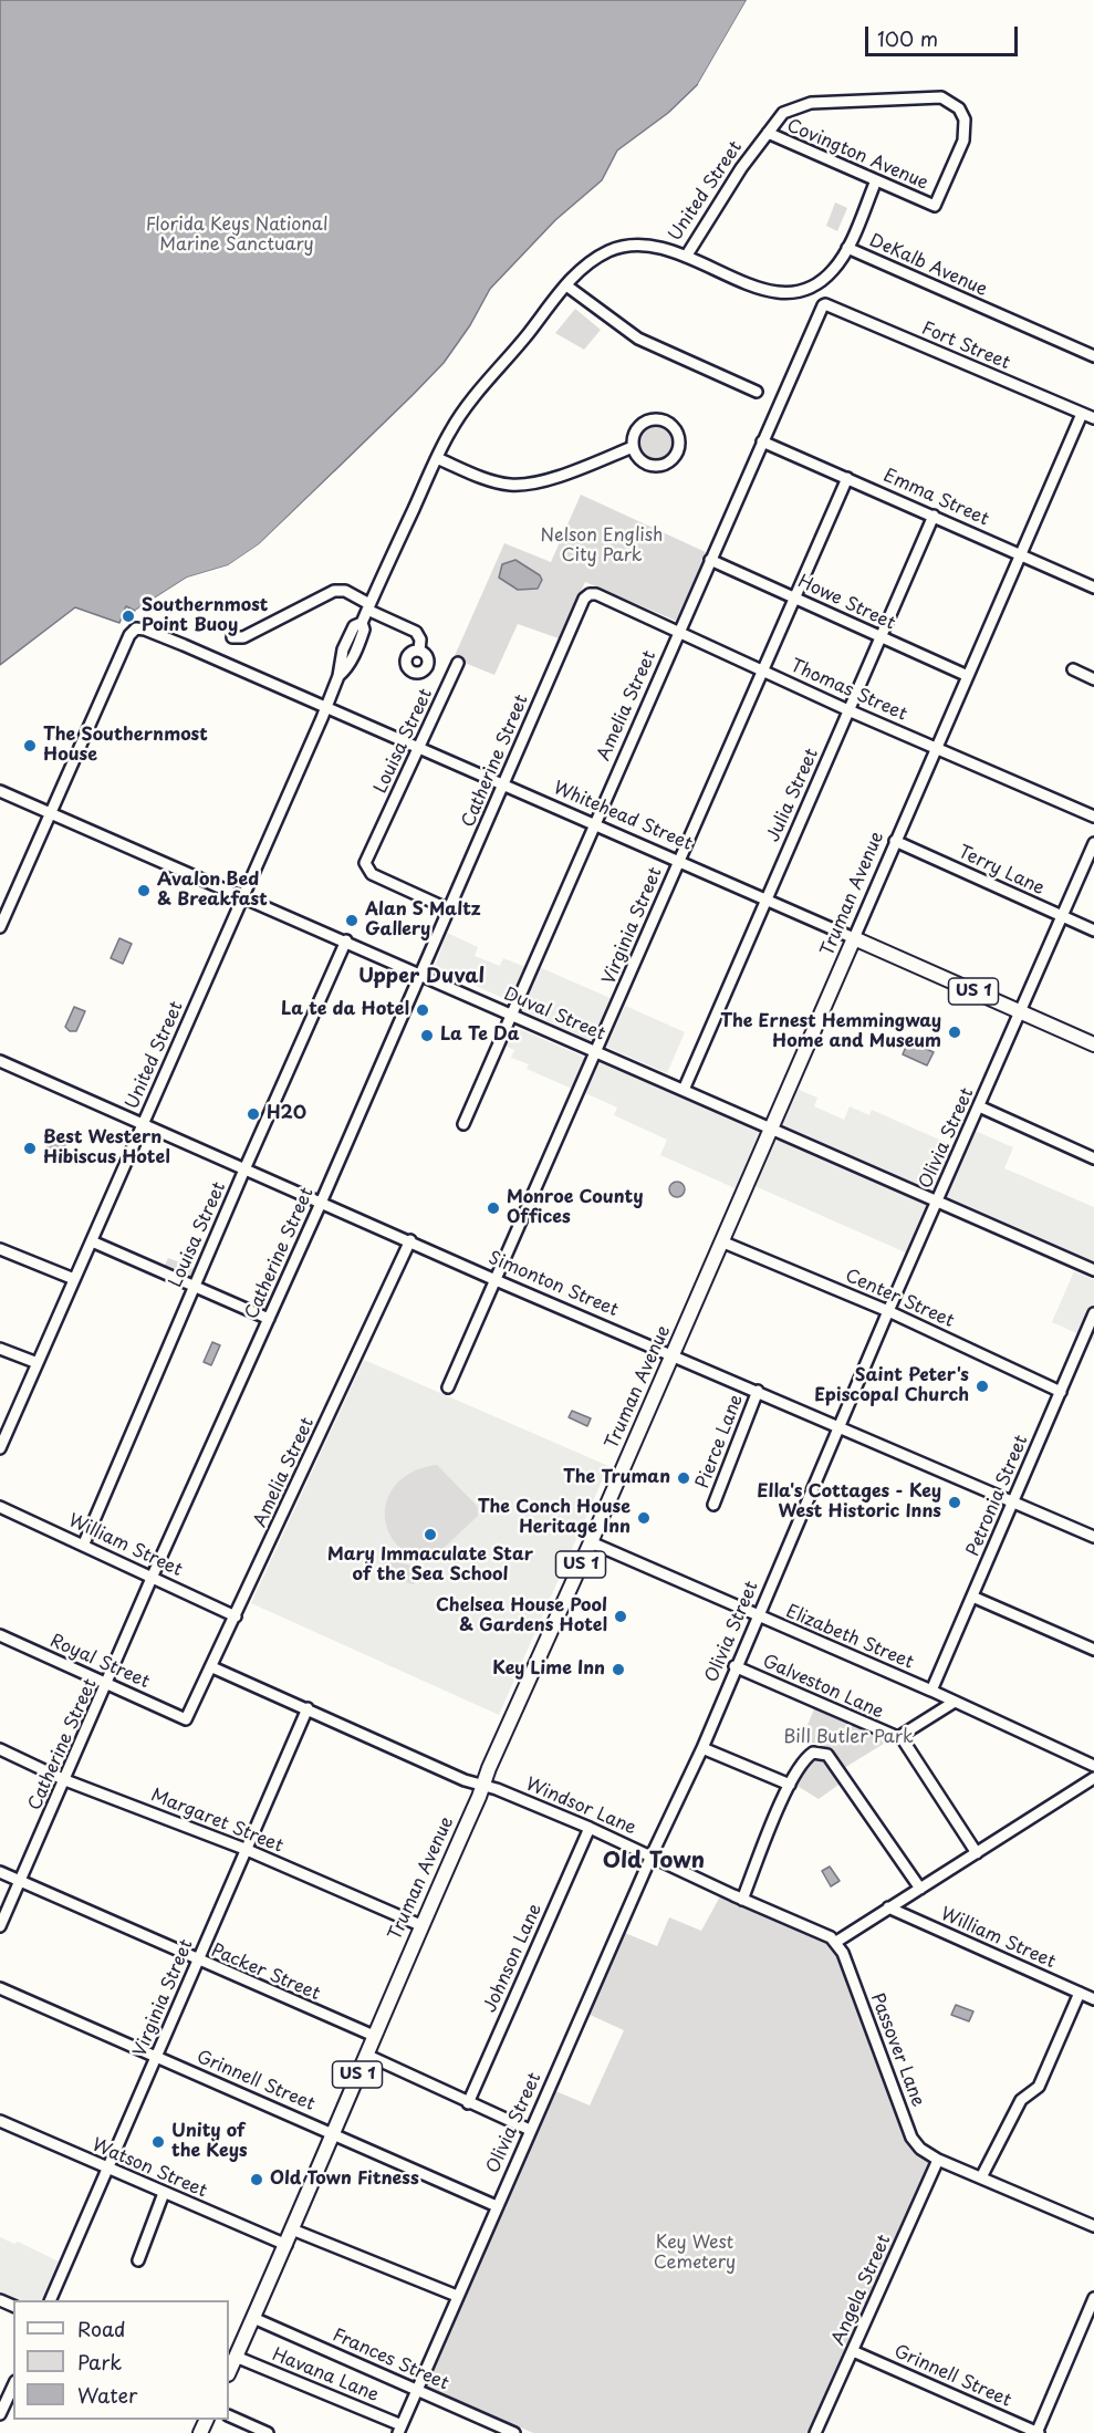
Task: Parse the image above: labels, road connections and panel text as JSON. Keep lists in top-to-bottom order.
{
  "streets": {
    "main road": ["Whitehead Street", "Truman Avenue", "US 1"],
    "street": [
      "Covington Avenue",
      "United Street",
      "DeKalb Avenue",
      "Fort Street",
      "Emma Street",
      "Howe Street",
      "Thomas Street",
      "Amelia Street",
      "Louisa Street",
      "Catherine Street",
      "Julia Street",
      "Terry Lane",
      "Virginia Street",
      "Duval Street",
      "Olivia Street",
      "Simonton Street",
      "Center Street",
      "Pierce Lane",
      "Petronia Street",
      "William Street",
      "Elizabeth Street",
      "Royal Street",
      "Galveston Lane",
      "Windsor Lane",
      "Margaret Street",
      "Johnson Lane",
      "Packer Street",
      "Passover Lane",
      "Grinnell Street",
      "Watson Street",
      "Angela Street",
      "Frances Street",
      "Havana Lane"
    ]
  },
  "crossings": [
    ["Covington Avenue", "United Street"],
    ["United Street", "DeKalb Avenue"],
    ["United Street", "Whitehead Street"],
    ["United Street", "Duval Street"],
    ["United Street", "Simonton Street"],
    ["Fort Street", "Amelia Street"],
    ["Fort Street", "Truman Avenue"],
    ["Emma Street", "Amelia Street"],
    ["Emma Street", "Julia Street"],
    ["Emma Street", "Truman Avenue"],
    ["Emma Street", "Virginia Street"],
    ["Howe Street", "Amelia Street"],
    ["Howe Street", "Julia Street"],
    ["Howe Street", "Truman Avenue"],
    ["Howe Street", "Virginia Street"],
    ["Thomas Street", "Amelia Street"],
    ["Thomas Street", "Catherine Street"],
    ["Thomas Street", "Julia Street"],
    ["Thomas Street", "Truman Avenue"],
    ["Thomas Street", "Virginia Street"],
    ["Amelia Street", "Whitehead Street"],
    ["Amelia Street", "Duval Street"],
    ["Amelia Street", "Simonton Street"],
    ["Amelia Street", "William Street"],
    ["Amelia Street", "Royal Street"],
    ["Amelia Street", "Windsor Lane"],
    ["Louisa Street", "Catherine Street"],
    ["Louisa Street", "Whitehead Street"],
    ["Louisa Street", "Duval Street"],
    ["Louisa Street", "Simonton Street"],
    ["Louisa Street", "William Street"],
    ["Catherine Street", "Whitehead Street"],
    ["Catherine Street", "Duval Street"],
    ["Catherine Street", "Simonton Street"],
    ["Catherine Street", "William Street"],
    ["Catherine Street", "Royal Street"],
    ["Catherine Street", "Margaret Street"],
    ["Catherine Street", "Packer Street"],
    ["Julia Street", "Whitehead Street"],
    ["Julia Street", "Duval Street"],
    ["Whitehead Street", "Truman Avenue"],
    ["Whitehead Street", "Virginia Street"],
    ["Whitehead Street", "Duval Street"],
    ["Whitehead Street", "Olivia Street"],
    ["Terry Lane", "Truman Avenue"],
    ["Terry Lane", "Olivia Street"],
    ["Truman Avenue", "Duval Street"],
    ["Truman Avenue", "Simonton Street"],
    ["Truman Avenue", "Center Street"],
    ["Truman Avenue", "Elizabeth Street"],
    ["Truman Avenue", "Windsor Lane"],
    ["Truman Avenue", "Margaret Street"],
    ["Truman Avenue", "Packer Street"],
    ["Truman Avenue", "Grinnell Street"],
    ["Truman Avenue", "Watson Street"],
    ["Truman Avenue", "Frances Street"],
    ["Truman Avenue", "Havana Lane"],
    ["Virginia Street", "Duval Street"],
    ["Virginia Street", "Simonton Street"],
    ["Virginia Street", "Windsor Lane"],
    ["Virginia Street", "Margaret Street"],
    ["Virginia Street", "Packer Street"],
    ["Virginia Street", "Grinnell Street"],
    ["Virginia Street", "Watson Street"],
    ["Duval Street", "Olivia Street"],
    ["Olivia Street", "Simonton Street"],
    ["Olivia Street", "Center Street"],
    ["Olivia Street", "Elizabeth Street"],
    ["Olivia Street", "Galveston Lane"],
    ["Olivia Street", "Windsor Lane"],
    ["Olivia Street", "Grinnell Street"],
    ["Olivia Street", "Frances Street"],
    ["Olivia Street", "Havana Lane"],
    ["Simonton Street", "Pierce Lane"],
    ["Simonton Street", "Petronia Street"],
    ["Center Street", "Petronia Street"],
    ["Petronia Street", "Elizabeth Street"],
    ["Elizabeth Street", "Galveston Lane"],
    ["Windsor Lane", "Johnson Lane"],
    ["Windsor Lane", "Passover Lane"],
    ["Passover Lane", "Angela Street"],
    ["Grinnell Street", "Angela Street"]
  ],
  "districts": ["Upper Duval", "Old Town"],
  "parks": [
    "Florida Keys National Marine Sanctuary",
    "Nelson English City Park",
    "Bill Butler Park",
    "Key West Cemetery"
  ],
  "places": [
    "Southernmost Point Buoy",
    "The Southernmost House",
    "Avalon Bed & Breakfast",
    "Alan S Maltz Gallery",
    "La te da Hotel",
    "The Ernest Hemmingway Home and Museum",
    "La Te Da",
    "H2O",
    "Best Western Hibiscus Hotel",
    "Monroe County Offices",
    "Saint Peter's Episcopal Church",
    "The Truman",
    "Ella's Cottages - Key West Historic Inns",
    "The Conch House Heritage Inn",
    "Mary Immaculate Star of the Sea School",
    "Chelsea House Pool & Gardens Hotel",
    "Key Lime Inn",
    "Unity of the Keys",
    "Old Town Fitness"
  ],
  "legend": ["Road", "Park", "Water"],
  "scale_bar": "100 m"
}
